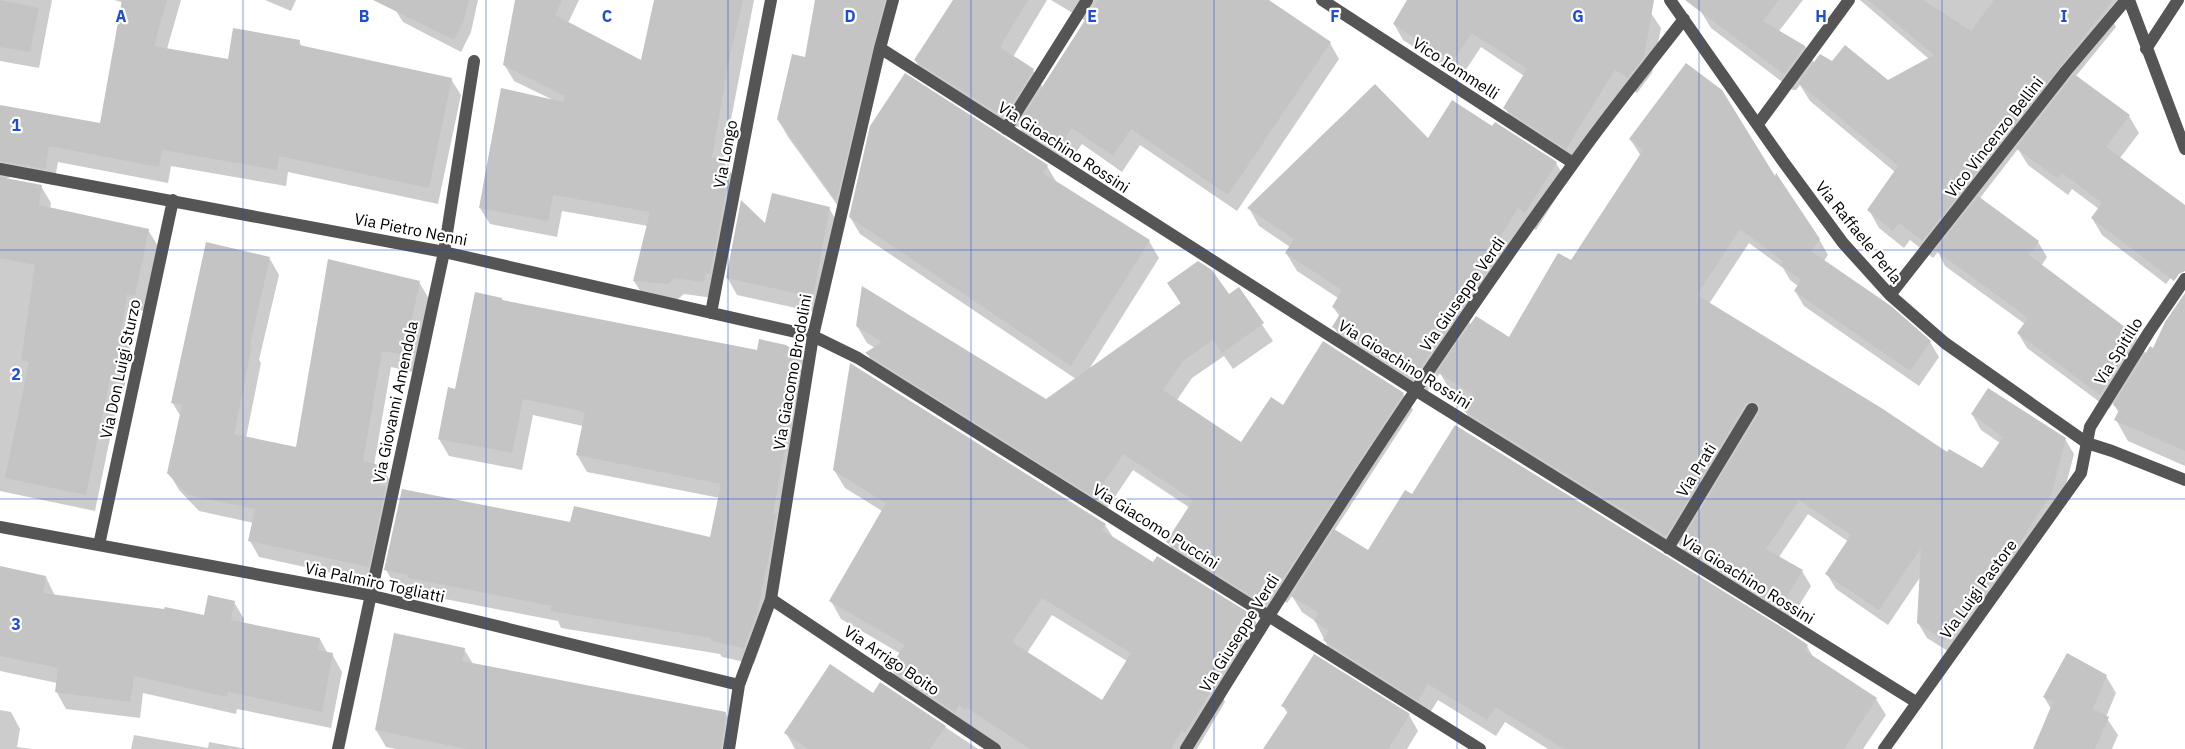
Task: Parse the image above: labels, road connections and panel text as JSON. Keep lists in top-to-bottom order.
{
  "streets": {
    "street": [
      "Vico Iommelli",
      "Vico Vincenzo Bellini",
      "Via Gioachino Rossini",
      "Via Longo",
      "Via Pietro Nenni",
      "Via Raffaele Perla",
      "Via Giuseppe Verdi",
      "Via Spitillo",
      "Via Don Luigi Sturzo",
      "Via Giacomo Brodolini",
      "Via Giovanni Amendola",
      "Via Prati",
      "Via Giacomo Puccini",
      "Via Palmiro Togliatti",
      "Via Luigi Pastore",
      "Via Arrigo Boito"
    ]
  },
  "crossings": [
    ["Vico Iommelli", "Via Giuseppe Verdi"],
    ["Vico Vincenzo Bellini", "Via Raffaele Perla"],
    ["Via Gioachino Rossini", "Via Giuseppe Verdi"],
    ["Via Gioachino Rossini", "Via Giacomo Brodolini"],
    ["Via Gioachino Rossini", "Via Prati"],
    ["Via Gioachino Rossini", "Via Luigi Pastore"],
    ["Via Longo", "Via Pietro Nenni"],
    ["Via Pietro Nenni", "Via Don Luigi Sturzo"],
    ["Via Pietro Nenni", "Via Giacomo Brodolini"],
    ["Via Pietro Nenni", "Via Giovanni Amendola"],
    ["Via Pietro Nenni", "Via Giacomo Puccini"],
    ["Via Raffaele Perla", "Via Giuseppe Verdi"],
    ["Via Raffaele Perla", "Via Spitillo"],
    ["Via Raffaele Perla", "Via Luigi Pastore"],
    ["Via Giuseppe Verdi", "Via Giacomo Puccini"],
    ["Via Spitillo", "Via Luigi Pastore"],
    ["Via Don Luigi Sturzo", "Via Palmiro Togliatti"],
    ["Via Giacomo Brodolini", "Via Giacomo Puccini"],
    ["Via Giacomo Brodolini", "Via Palmiro Togliatti"],
    ["Via Giacomo Brodolini", "Via Arrigo Boito"],
    ["Via Giovanni Amendola", "Via Palmiro Togliatti"]
  ],
  "grid": {
    "columns": [
      "A",
      "B",
      "C",
      "D",
      "E",
      "F",
      "G",
      "H",
      "I"
    ],
    "rows": ["1", "2", "3"]
  }
}
